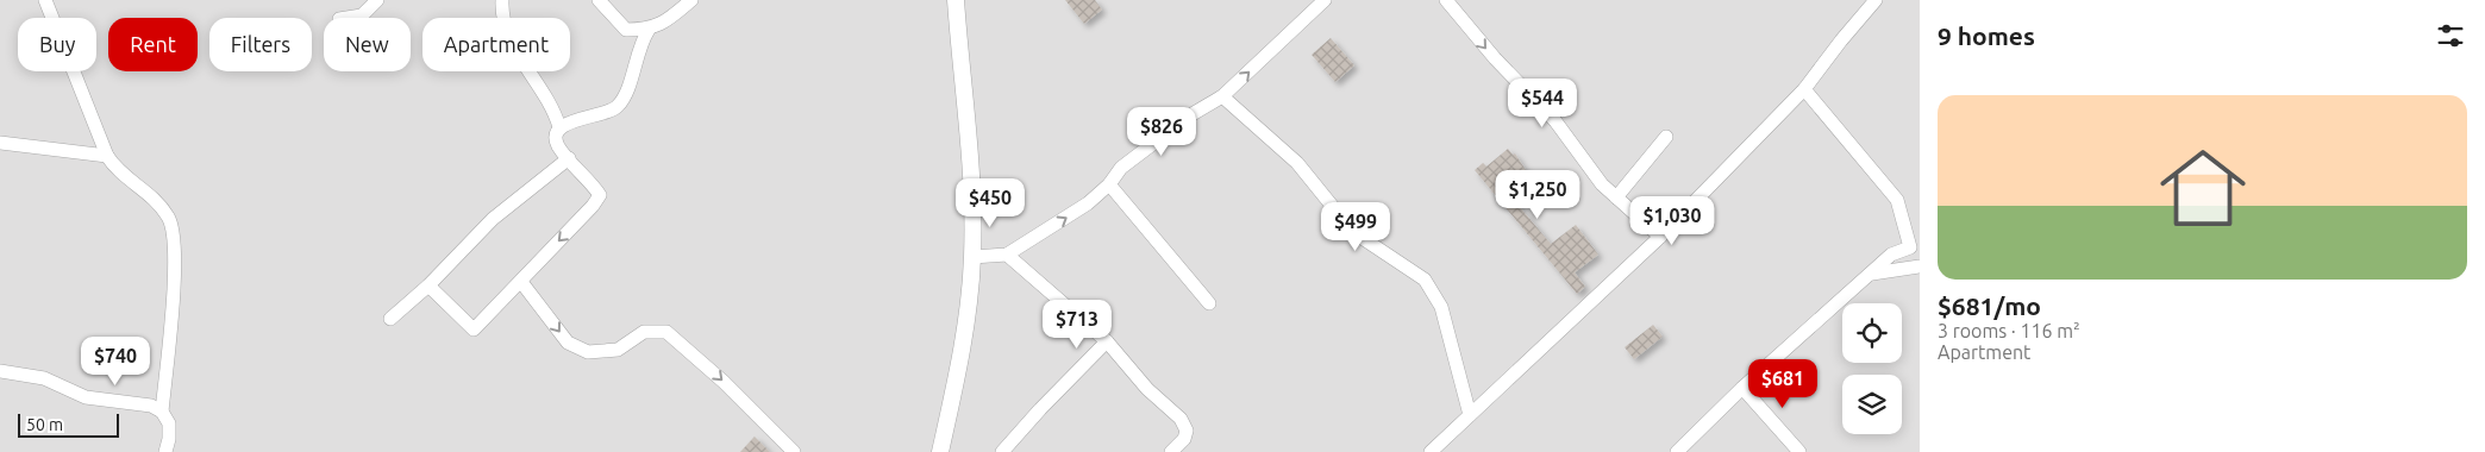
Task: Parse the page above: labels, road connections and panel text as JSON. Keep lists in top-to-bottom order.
{
  "scale_bar": "50 m",
  "page": {
    "heading": "9 homes",
    "chip": [
      "Buy",
      "Rent",
      "Filters",
      "New",
      "Apartment"
    ],
    "list": [
      {
        "name": "$681/mo",
        "note": "3 rooms · 116 m² · Apartment"
      }
    ],
    "price": [
      "$544",
      "$826",
      "$1,250",
      "$450",
      "$1,030",
      "$499",
      "$713",
      "$740",
      "$681"
    ],
    "scale": "50 m"
  }
}
